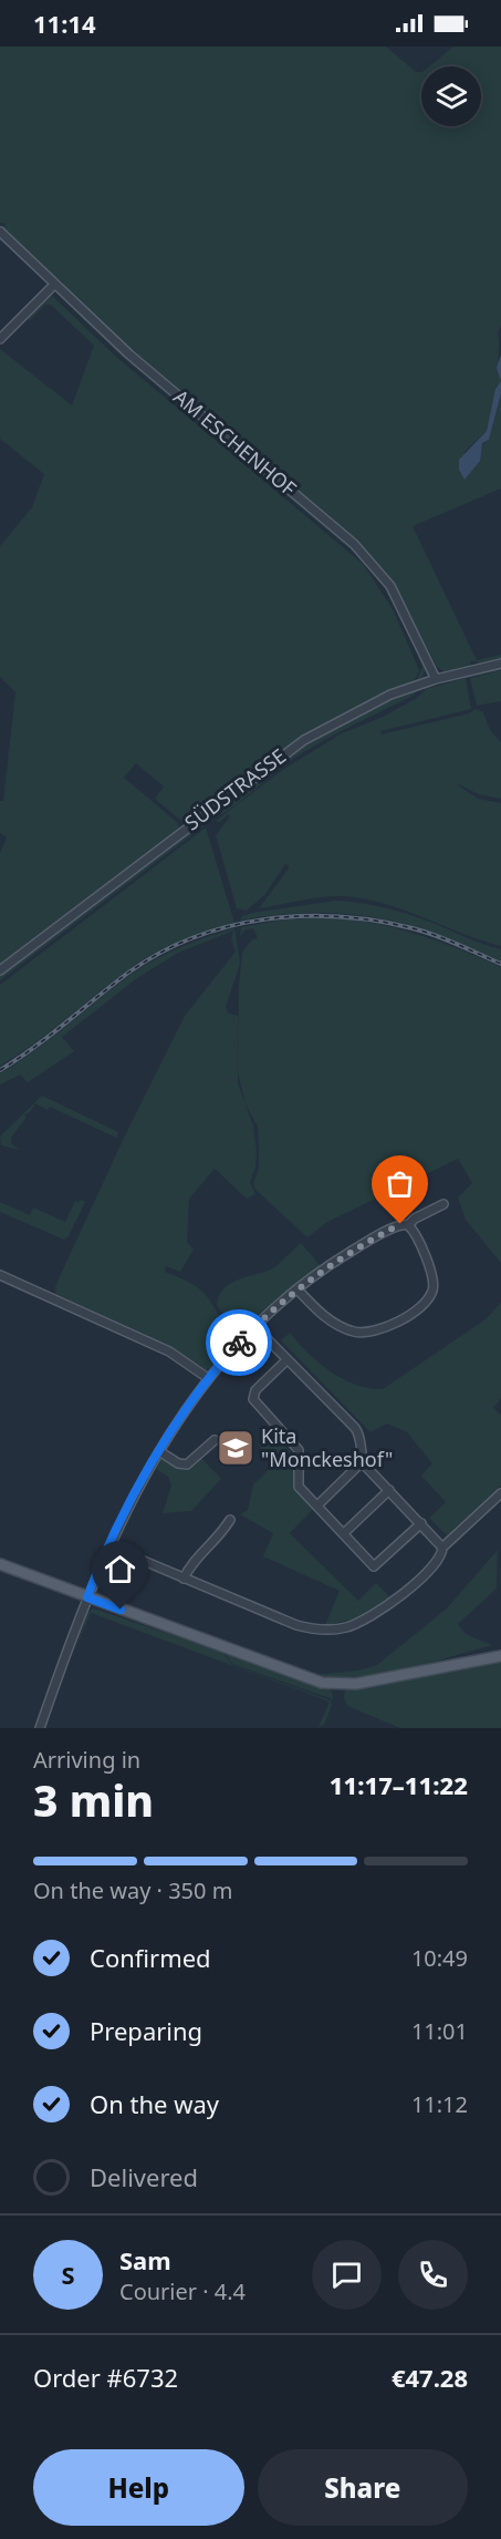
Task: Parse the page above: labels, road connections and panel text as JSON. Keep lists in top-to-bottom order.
{
  "streets": {
    "street": ["AM ESCHENHOF", "SÜDSTRASSE"]
  },
  "crossings": [
    ["AM ESCHENHOF", "SÜDSTRASSE"]
  ],
  "places": {
    "school or university": ["Kita \"Monckeshof\""]
  },
  "page": {
    "status": "11:14",
    "heading": ["3 min", "Arriving in", "11:17–11:22"],
    "panel": [
      "Sam",
      "Courier · 4.4",
      "Order #6732",
      "€47.28"
    ],
    "bar": "On the way · 350 m",
    "list": [
      ["Confirmed", "10:49"],
      ["Preparing", "11:01"],
      ["On the way", "11:12"],
      "Delivered"
    ],
    "round": "S",
    "buttons": ["Help", "Share"]
  }
}
